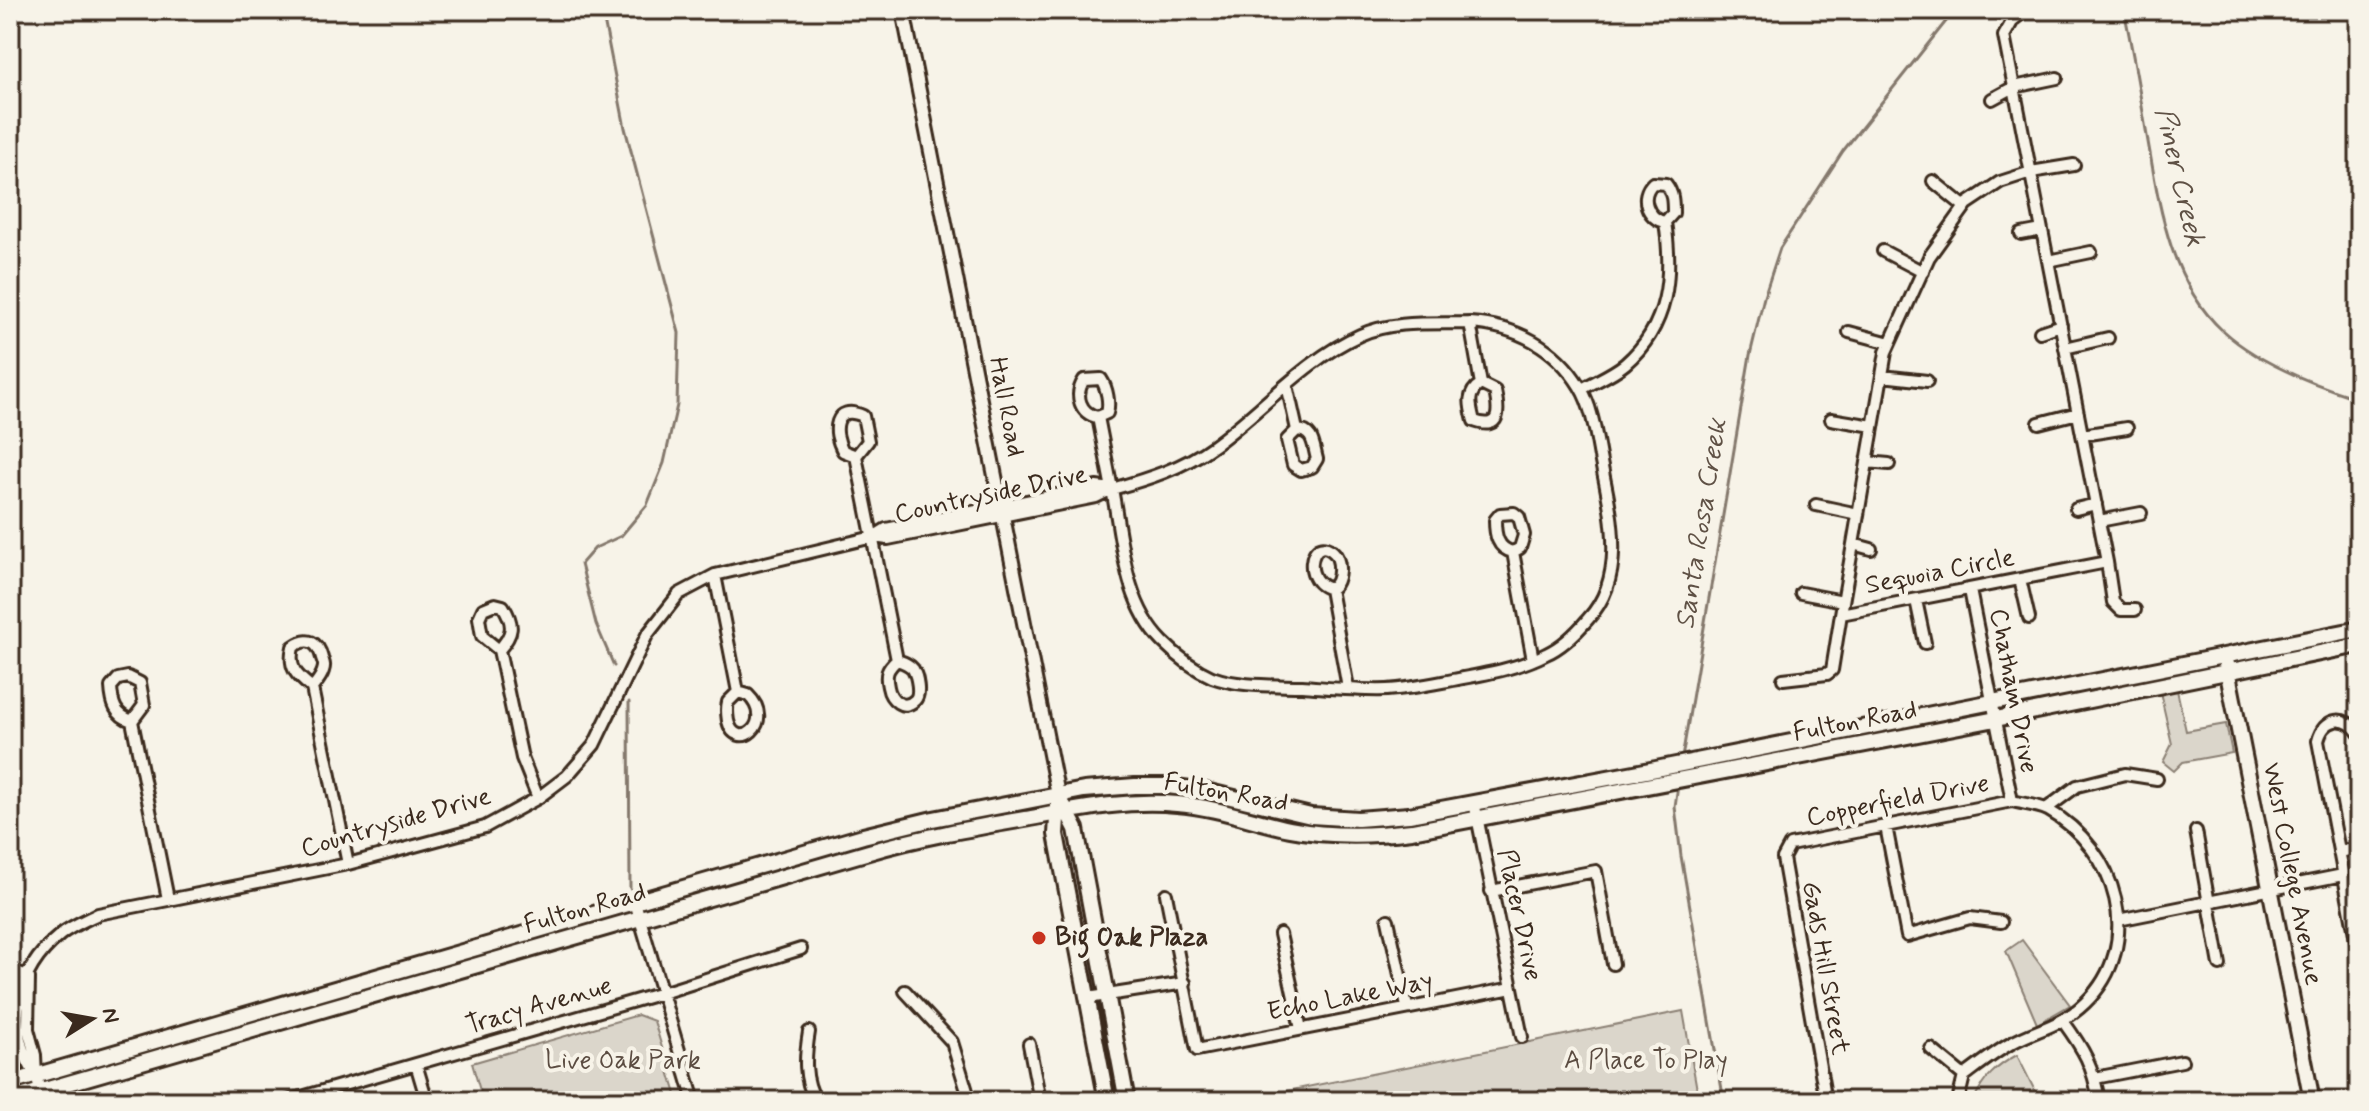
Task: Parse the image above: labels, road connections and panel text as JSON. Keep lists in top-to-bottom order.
{
  "streets": {
    "main road": ["Fulton Road", "West College Avenue"],
    "street": [
      "Hall Road",
      "Countryside Drive",
      "Sequoia Circle",
      "Chatham Drive",
      "Copperfield Drive",
      "Placer Drive",
      "Gads Hill Street",
      "Echo Lake Way",
      "Tracy Avenue"
    ]
  },
  "crossings": [
    ["Hall Road", "Countryside Drive"],
    ["Hall Road", "Fulton Road"],
    ["Countryside Drive", "Fulton Road"],
    ["Sequoia Circle", "Chatham Drive"],
    ["Chatham Drive", "Fulton Road"],
    ["Chatham Drive", "Copperfield Drive"],
    ["Fulton Road", "West College Avenue"],
    ["Fulton Road", "Placer Drive"],
    ["Copperfield Drive", "Gads Hill Street"],
    ["Placer Drive", "Echo Lake Way"]
  ],
  "water": ["Piner Creek", "Santa Rosa Creek"],
  "parks": ["Live Oak Park", "A Place To Play"],
  "places": ["Big Oak Plaza"],
  "north": "right"
}
